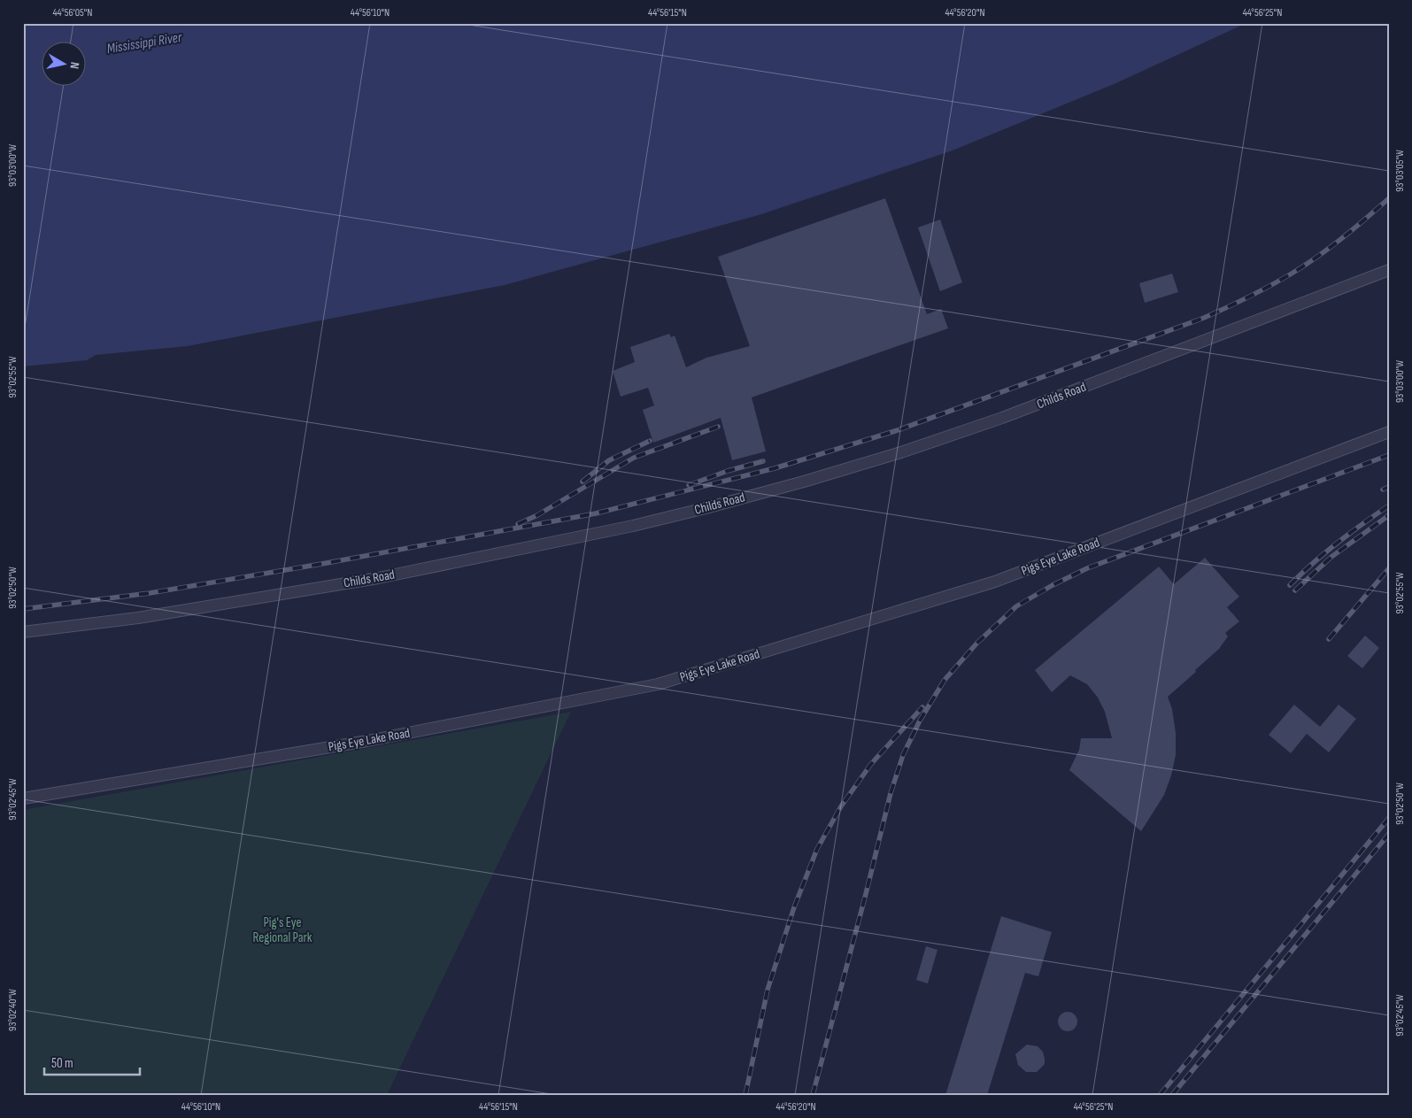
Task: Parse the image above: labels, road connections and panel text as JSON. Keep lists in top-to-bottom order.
{
  "streets": {
    "street": ["Childs Road", "Pigs Eye Lake Road"]
  },
  "water": ["Mississippi River"],
  "parks": ["Pig's Eye Regional Park"],
  "scale_bar": "50 m",
  "north": "right",
  "coordinates": [
    "44°56'05\"N",
    "44°56'10\"N",
    "44°56'15\"N",
    "44°56'20\"N",
    "44°56'25\"N",
    "93°03'00\"W",
    "93°03'05\"W",
    "93°02'55\"W",
    "93°02'50\"W",
    "93°02'45\"W",
    "93°02'40\"W"
  ]
}
